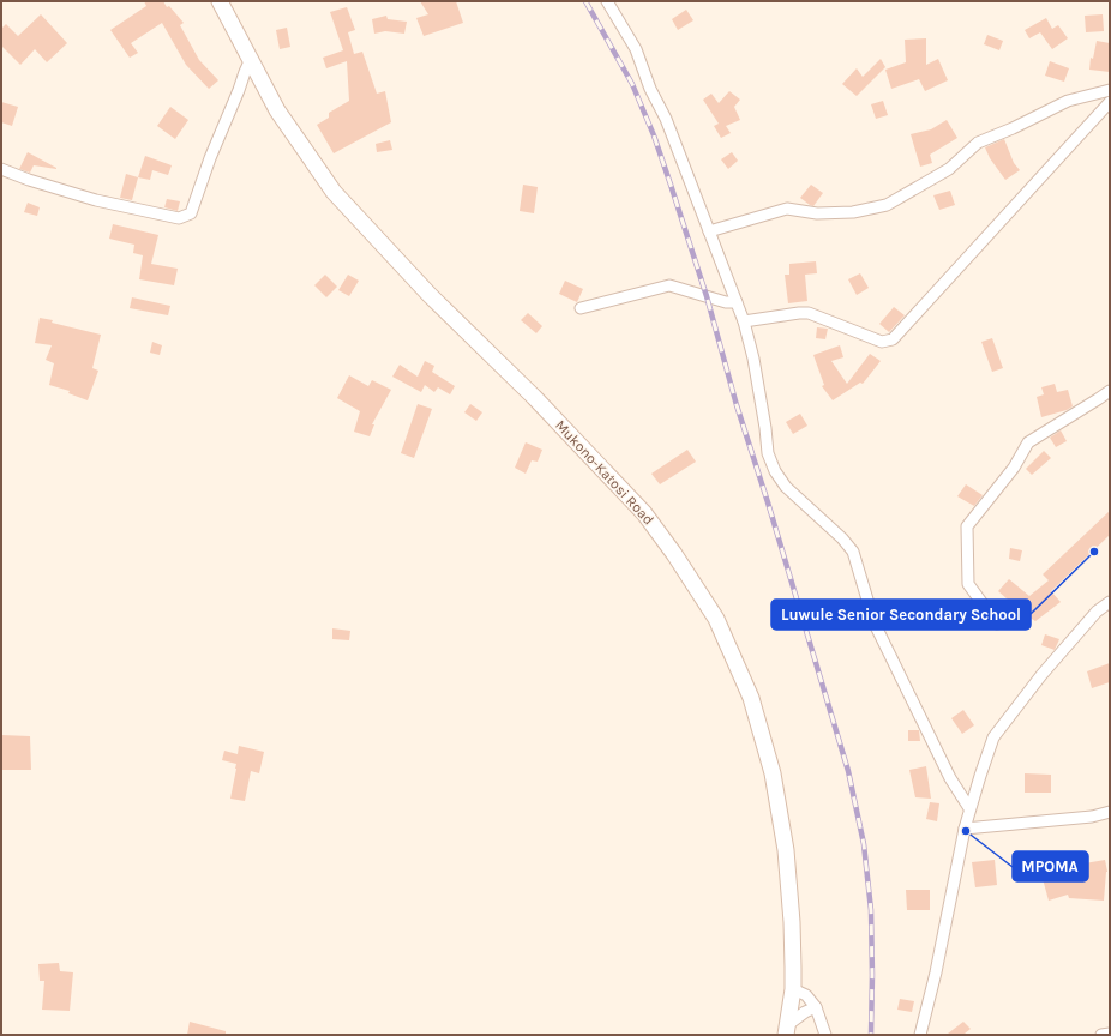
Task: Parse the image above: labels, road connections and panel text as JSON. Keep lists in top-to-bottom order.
{
  "streets": {
    "main road": ["Mukono-Katosi Road"]
  },
  "places": ["Luwule Senior Secondary School", "MPOMA"]
}
